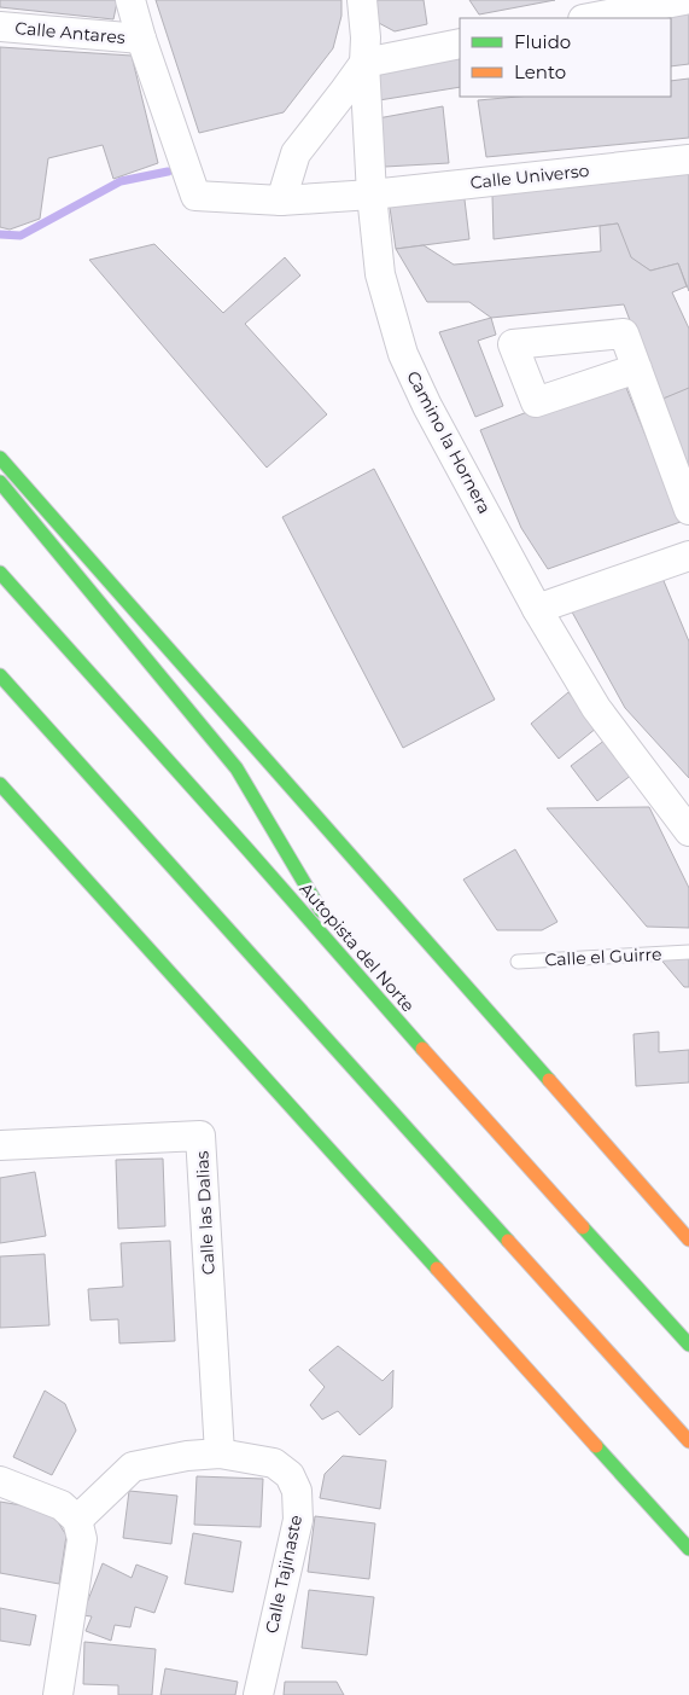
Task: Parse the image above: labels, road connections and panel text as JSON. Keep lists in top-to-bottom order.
{
  "streets": {
    "main road": ["Autopista del Norte"],
    "street": [
      "Calle Antares",
      "Calle Universo",
      "Camino la Hornera",
      "Calle las Dalias",
      "Calle Tajinaste"
    ],
    "lane": ["Calle el Guirre"]
  },
  "crossings": [
    ["Calle Antares", "Calle Universo"],
    ["Calle Universo", "Camino la Hornera"],
    ["Calle las Dalias", "Calle Tajinaste"]
  ],
  "legend": ["Fluido", "Lento"]
}
